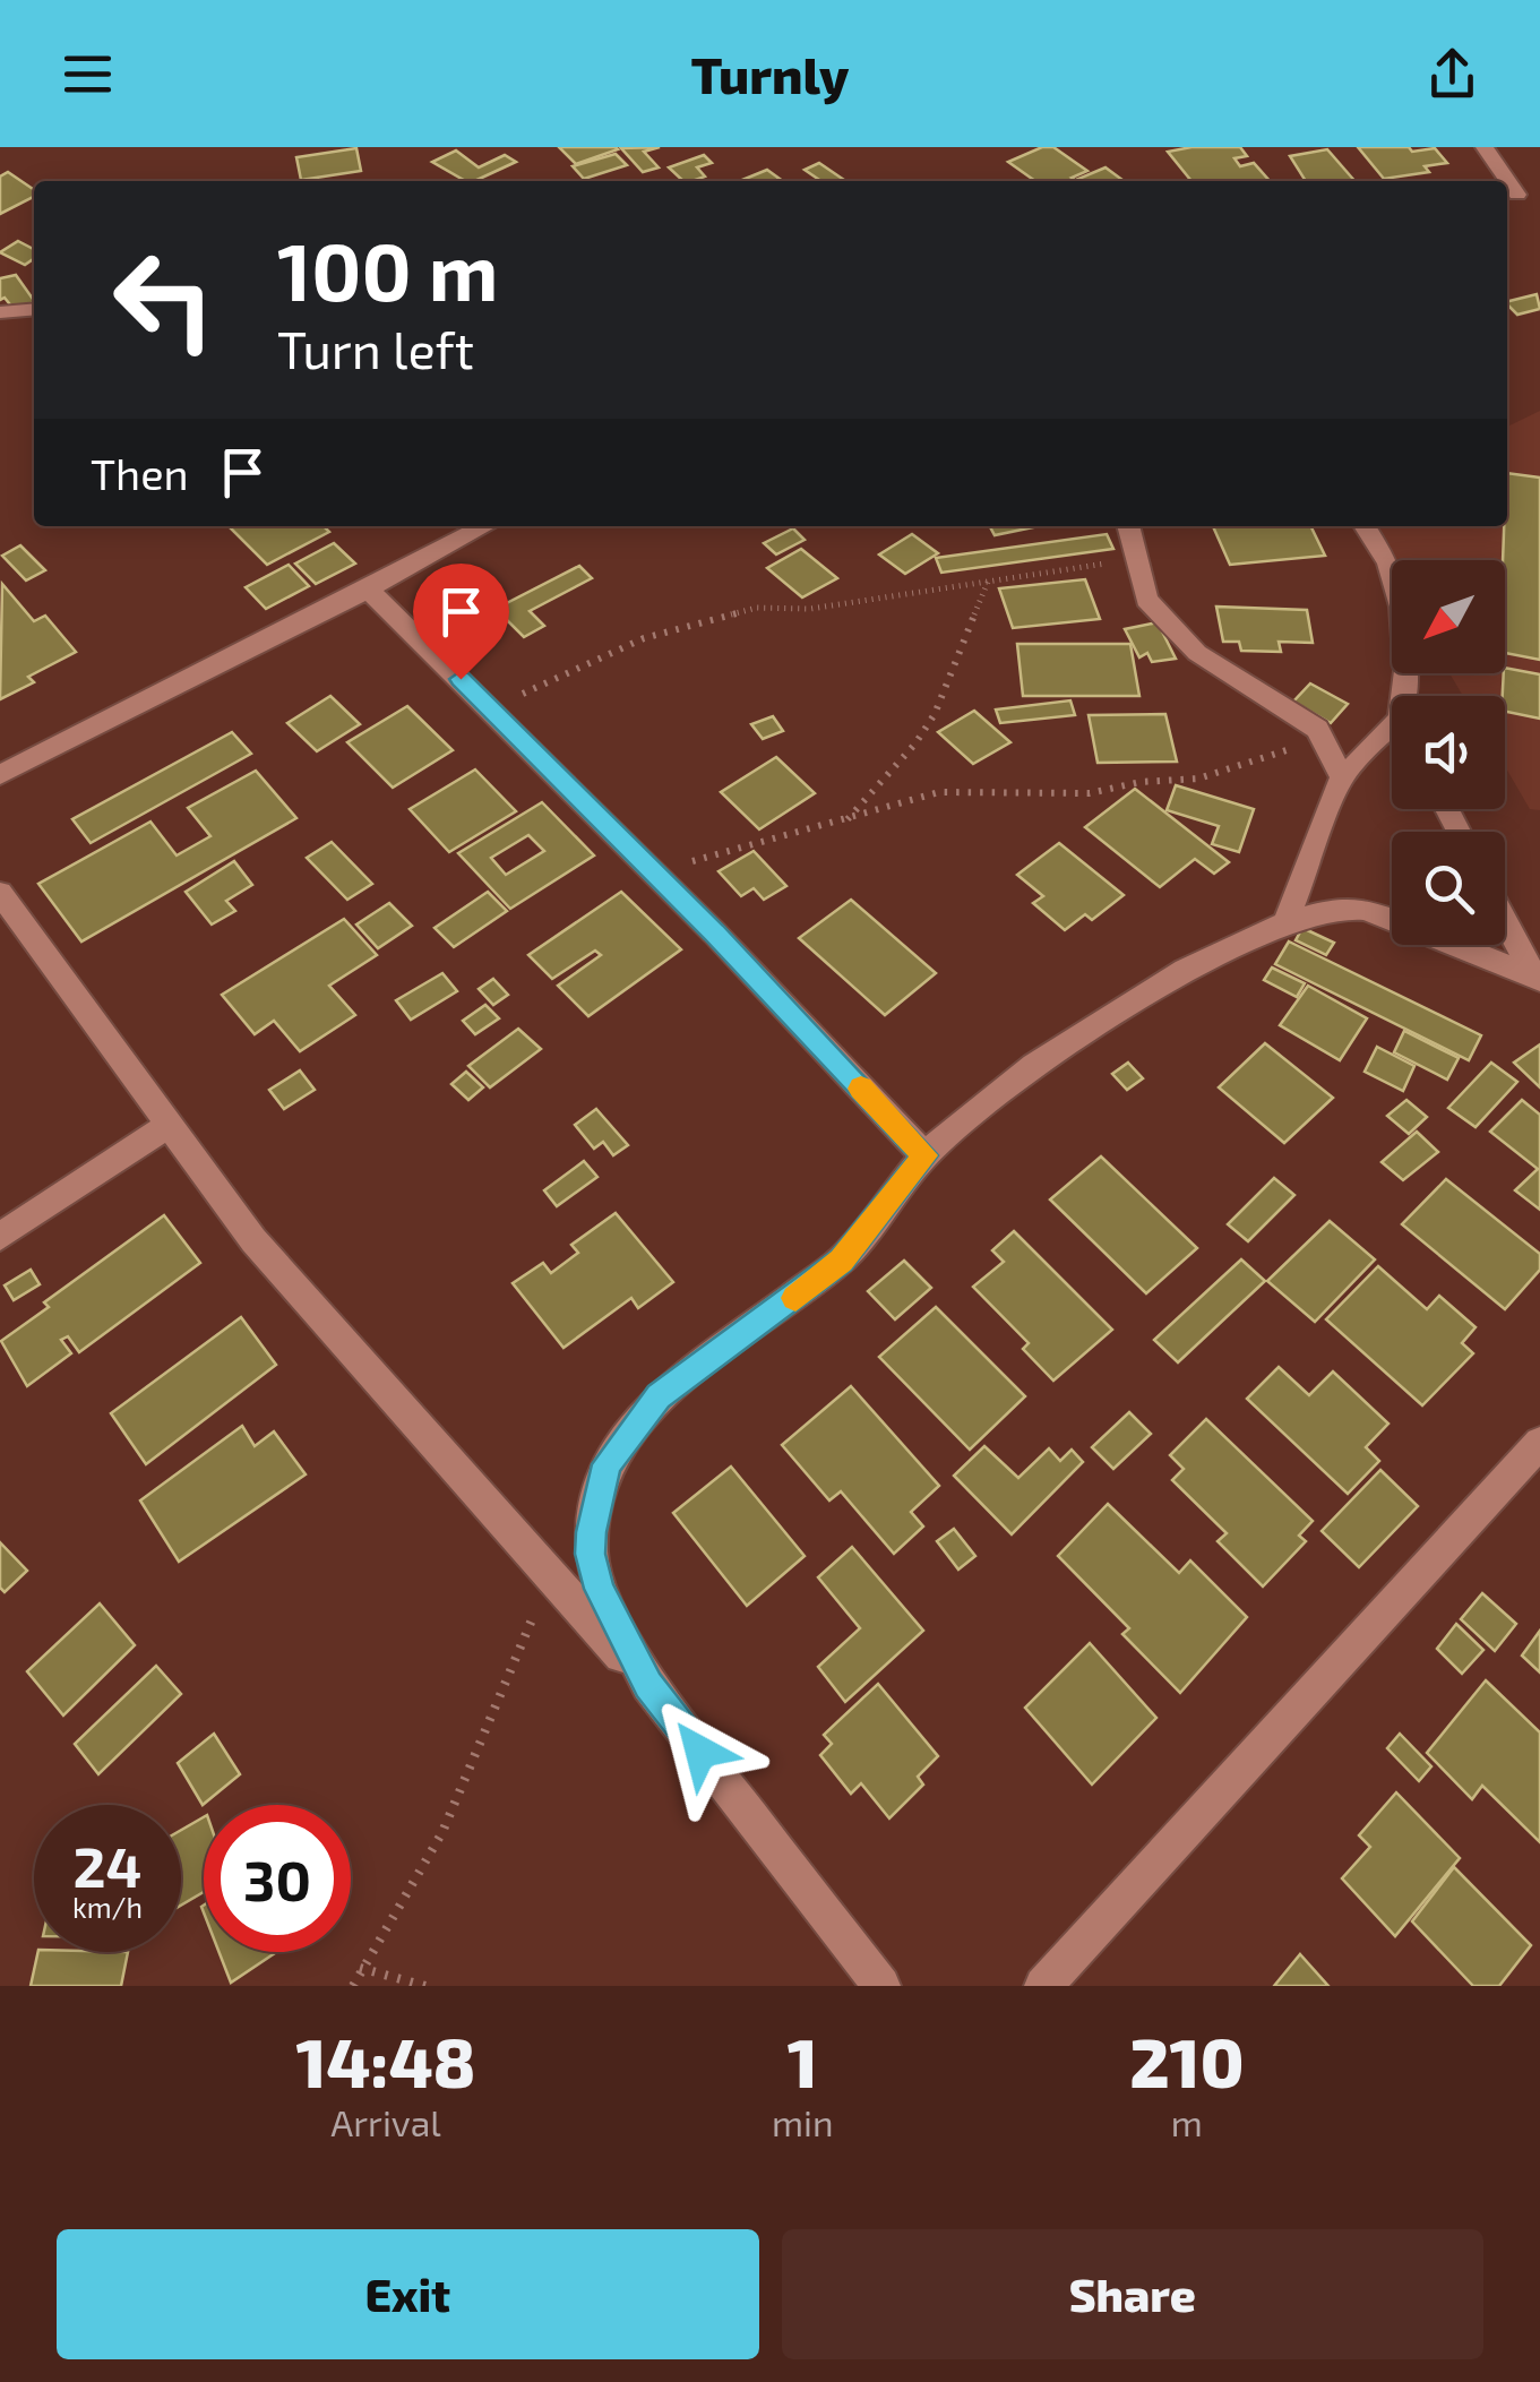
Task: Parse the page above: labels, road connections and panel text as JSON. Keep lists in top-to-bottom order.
{
  "north": "bottom left",
  "page": {
    "header": "Turnly",
    "turn": ["100 m", "Turn left"],
    "then": "Then",
    "speed": "24 km/h",
    "limit": "30",
    "eta": [
      "14:48",
      "Arrival",
      "1",
      "min",
      "210",
      "m"
    ],
    "buttons": ["Exit", "Share"]
  }
}
